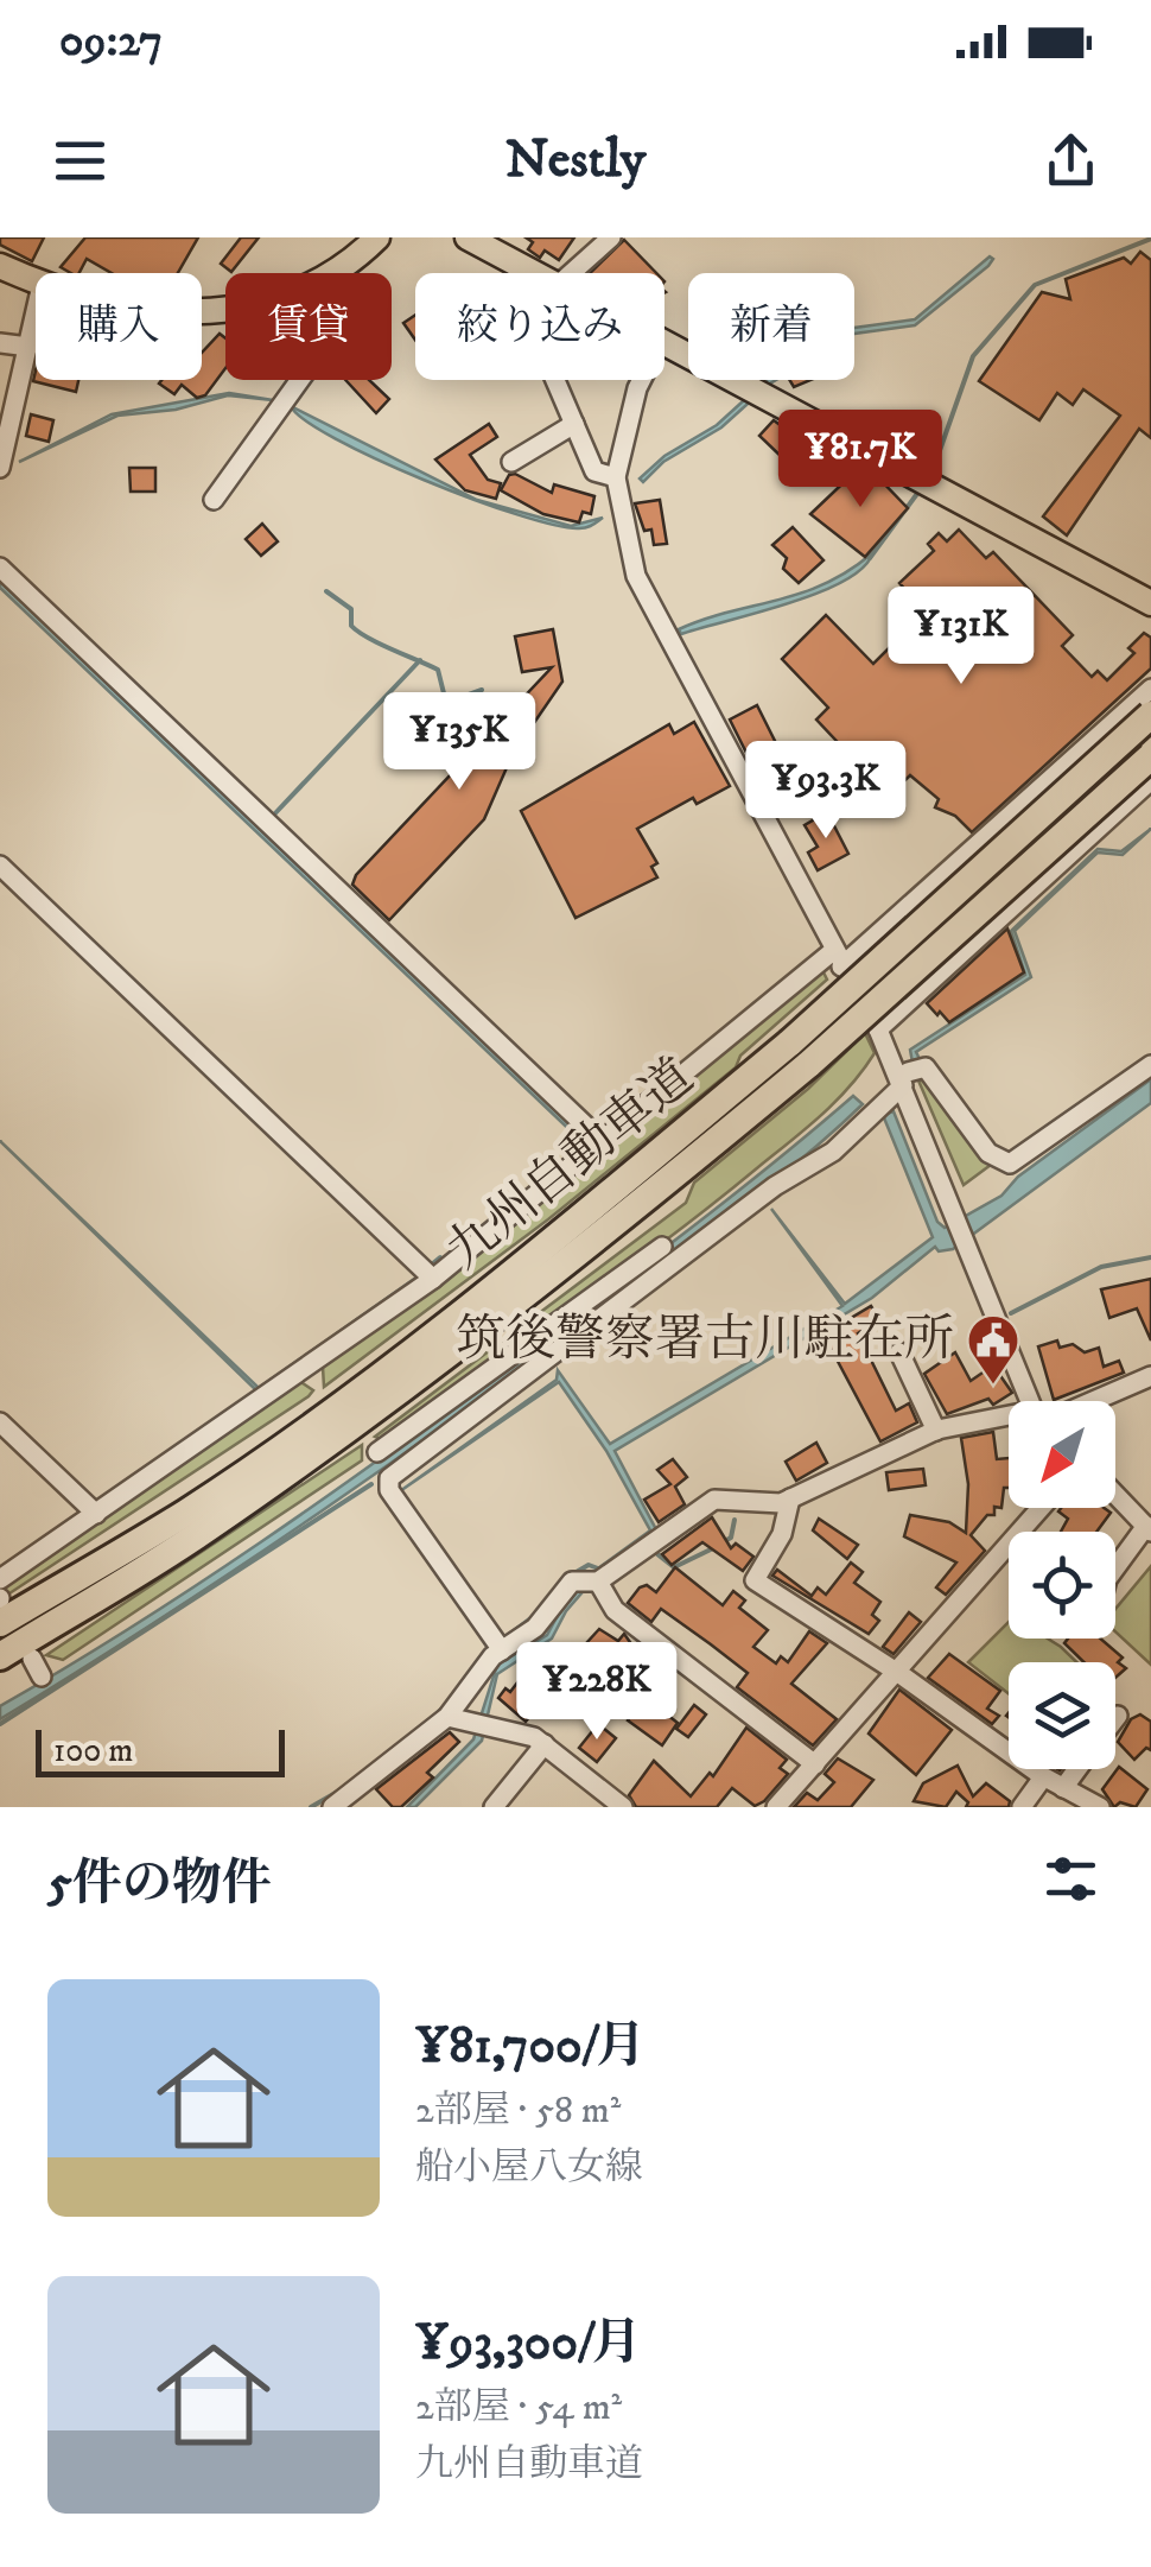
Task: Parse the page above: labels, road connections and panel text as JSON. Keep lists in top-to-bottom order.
{
  "streets": {
    "highway": ["九州自動車道"]
  },
  "places": {
    "public building": ["筑後警察署古川駐在所"]
  },
  "scale_bar": "100 m",
  "north": "bottom left",
  "page": {
    "status": "09:27",
    "header": "Nestly",
    "chip": [
      "購入",
      "賃貸",
      "絞り込み",
      "新着"
    ],
    "price": [
      "¥81.7K",
      "¥131K",
      "¥135K",
      "¥93.3K",
      "¥228K"
    ],
    "scale": "100 m",
    "heading": "5件の物件",
    "list": [
      {
        "name": "¥81,700/月",
        "note": "2部屋 · 58 m² · 船小屋八女線"
      },
      {
        "name": "¥93,300/月",
        "note": "2部屋 · 54 m² · 九州自動車道"
      }
    ]
  }
}
